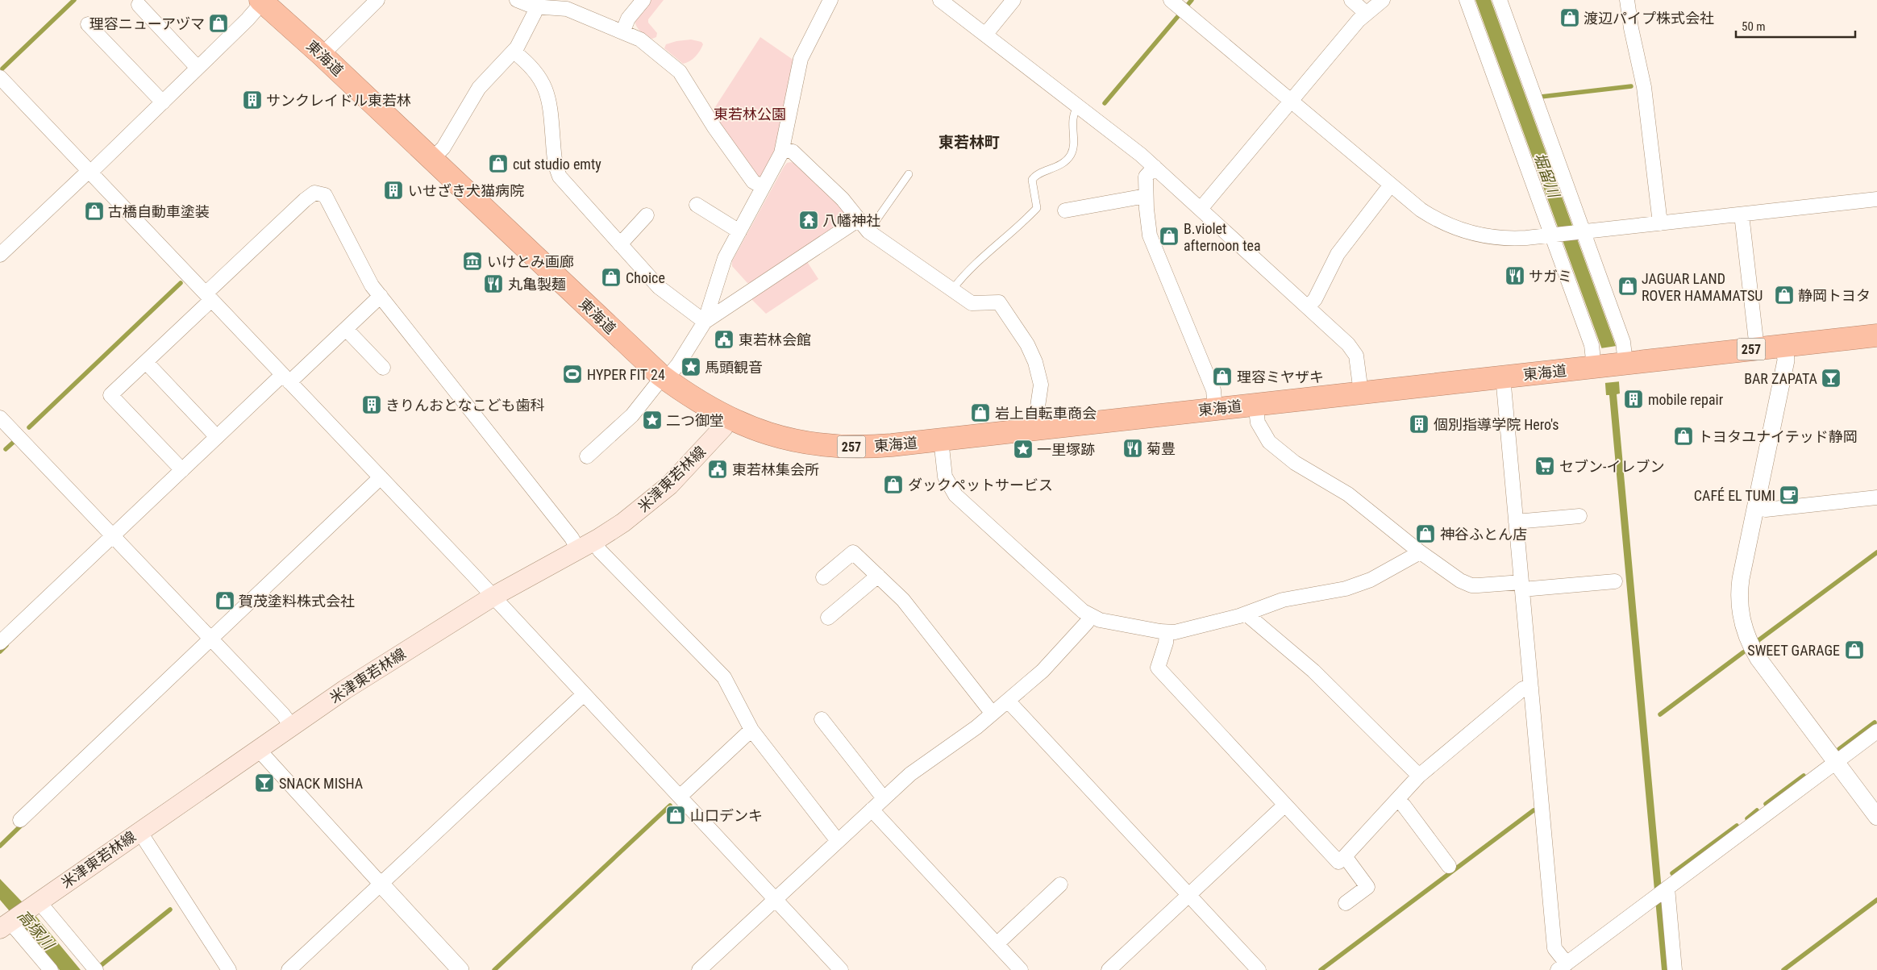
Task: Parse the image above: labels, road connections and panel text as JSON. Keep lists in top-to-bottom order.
{
  "streets": {
    "highway": ["東海道", "257"],
    "main road": ["米津東若林線"]
  },
  "crossings": [
    ["東海道", "米津東若林線"]
  ],
  "districts": ["東若林町"],
  "water": ["堀留川", "高塚川"],
  "parks": ["東若林公園"],
  "places": {
    "shop": [
      "渡辺パイプ株式会社",
      "理容ニューアヅマ",
      "cut studio emty",
      "古橋自動車塗装",
      "B.violet afternoon tea",
      "Choice",
      "JAGUAR LAND ROVER HAMAMATSU",
      "静岡トヨタ",
      "理容ミヤザキ",
      "岩上自転車商会",
      "トヨタユナイテッド静岡",
      "ダックペットサービス",
      "神谷ふとん店",
      "賀茂塗料株式会社",
      "SWEET GARAGE",
      "山口デンキ"
    ],
    "building": [
      "サンクレイドル東若林",
      "いせざき犬猫病院",
      "mobile repair",
      "きりんおとなこども歯科",
      "個別指導学院 Hero's"
    ],
    "temple": ["八幡神社"],
    "museum": ["いけとみ画廊"],
    "restaurant": ["サガミ", "丸亀製麺", "菊豊"],
    "public building": ["東若林会館", "東若林集会所"],
    "place": ["馬頭観音", "二つ御堂", "一里塚跡"],
    "sports": ["HYPER FIT 24"],
    "bar": ["BAR ZAPATA", "SNACK MISHA"],
    "supermarket": ["セブン-イレブン"],
    "cafe": ["CAFÉ EL TUMI"]
  },
  "scale_bar": "50 m"
}
